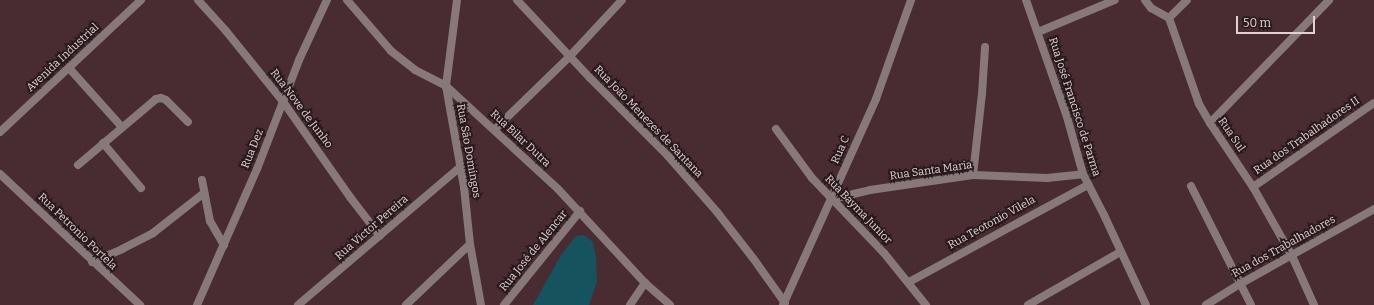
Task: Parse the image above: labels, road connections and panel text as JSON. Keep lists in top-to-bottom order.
{
  "streets": {
    "street": [
      "Avenida Industrial",
      "Rua José Francisco de Parma",
      "Rua Nove de Junho",
      "Rua João Menezes de Santana",
      "Rua Sul",
      "Rua dos Trabalhadores II",
      "Rua Bilar Dutra",
      "Rua Dez",
      "Rua C",
      "Rua São Domingos",
      "Rua Santa Maria",
      "Rua Bayma Junior",
      "Rua Teotonio Vilela",
      "Rua Victor Pereira",
      "Rua Petronio Portela",
      "Rua dos Trabalhadores",
      "Rua José de Alencar"
    ]
  },
  "crossings": [
    ["Rua José Francisco de Parma", "Rua Santa Maria"],
    ["Rua José Francisco de Parma", "Rua Teotonio Vilela"],
    ["Rua Nove de Junho", "Rua Dez"],
    ["Rua Nove de Junho", "Rua Victor Pereira"],
    ["Rua João Menezes de Santana", "Rua C"],
    ["Rua Sul", "Rua dos Trabalhadores II"],
    ["Rua Sul", "Rua dos Trabalhadores"],
    ["Rua Bilar Dutra", "Rua São Domingos"],
    ["Rua Bilar Dutra", "Rua José de Alencar"],
    ["Rua C", "Rua Santa Maria"],
    ["Rua C", "Rua Bayma Junior"],
    ["Rua São Domingos", "Rua Victor Pereira"],
    ["Rua Santa Maria", "Rua Bayma Junior"],
    ["Rua Bayma Junior", "Rua Teotonio Vilela"]
  ],
  "scale_bar": "50 m"
}
